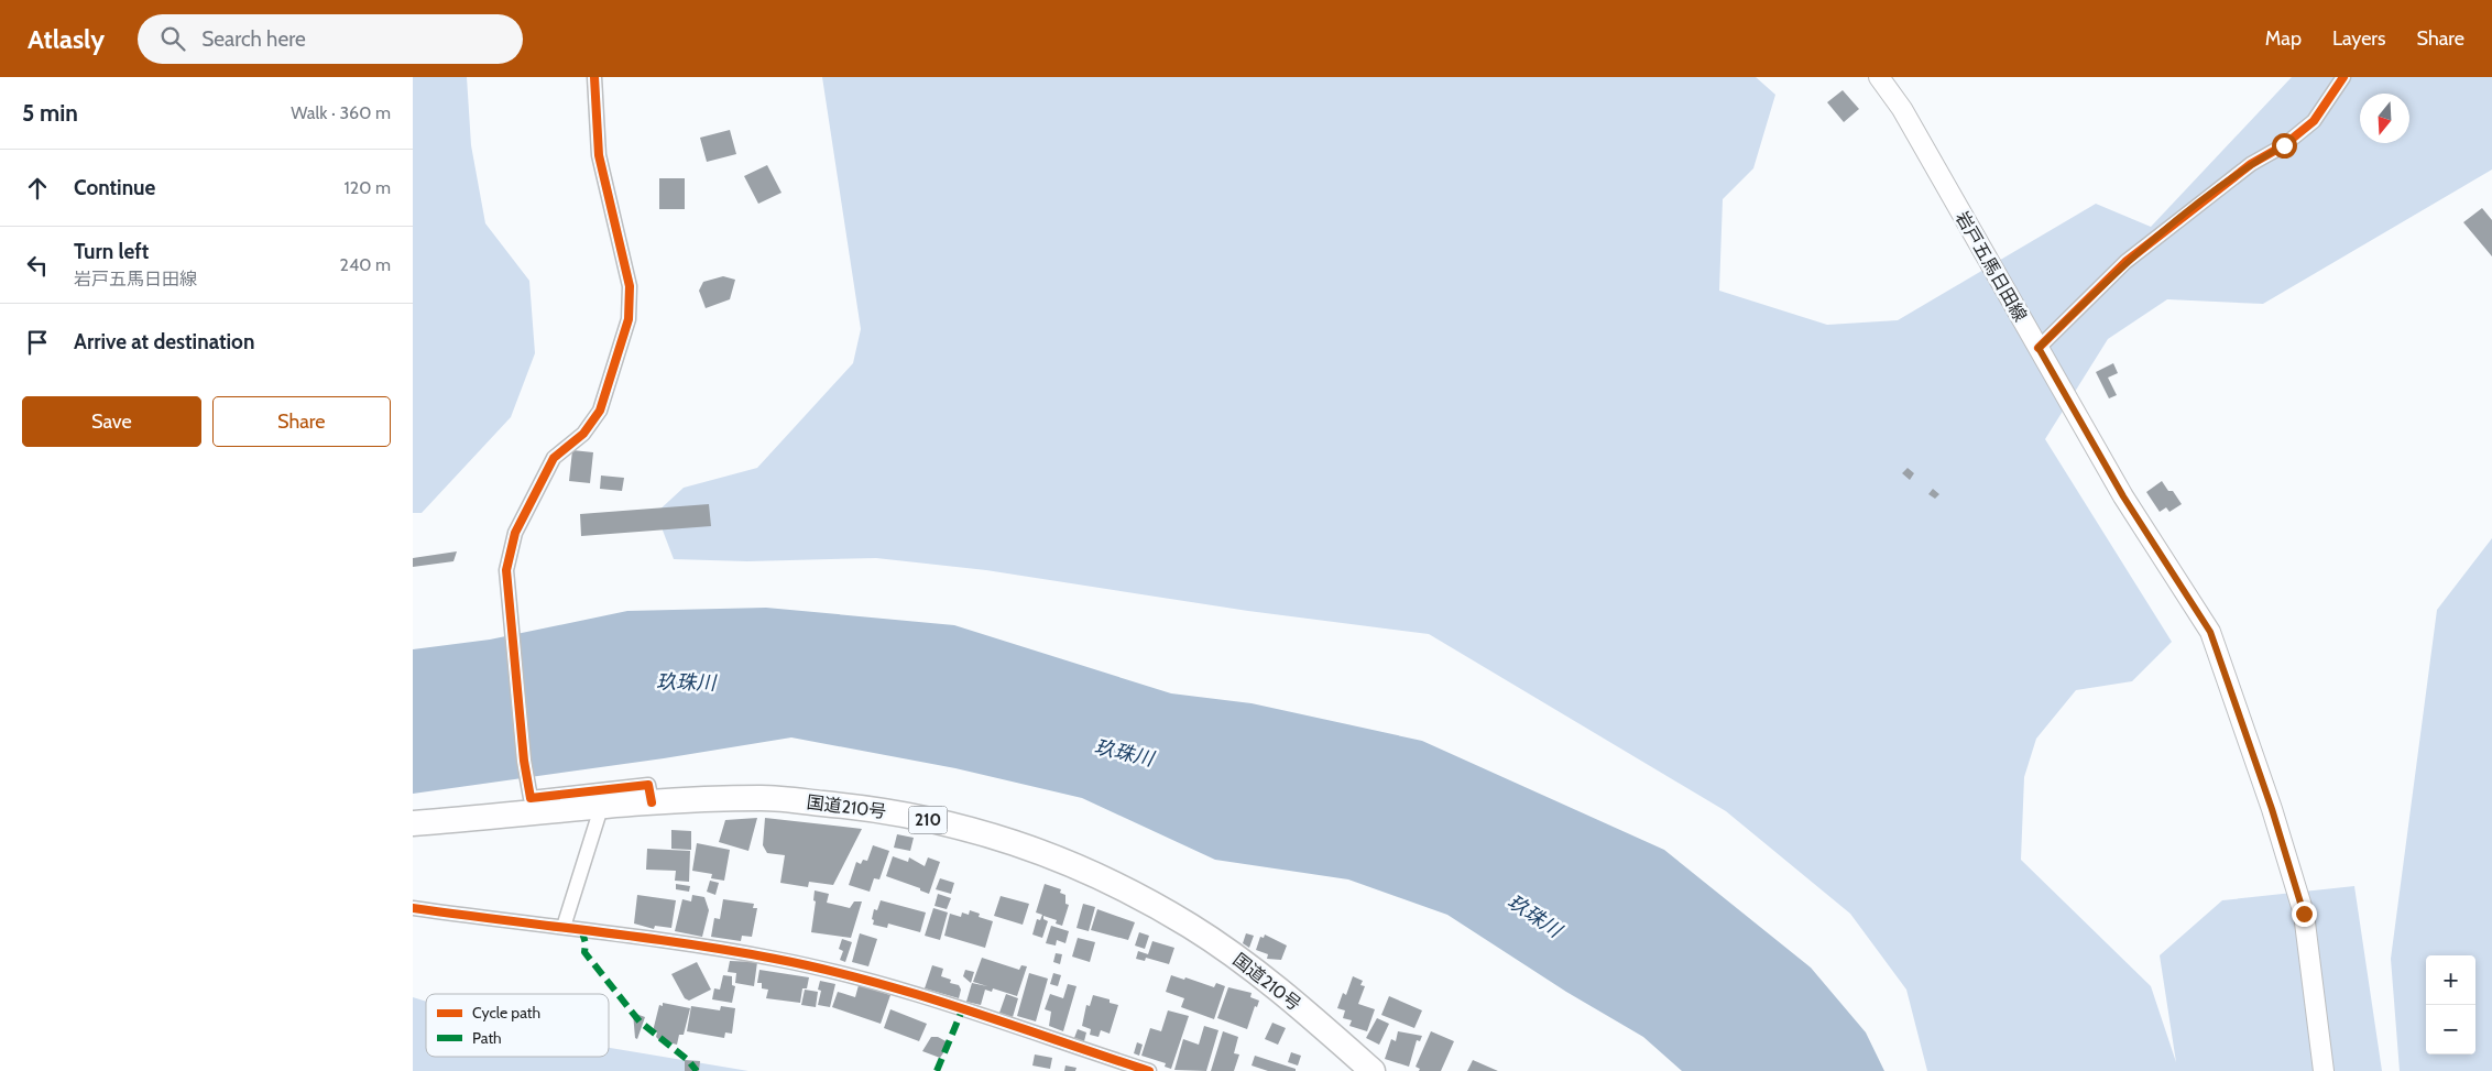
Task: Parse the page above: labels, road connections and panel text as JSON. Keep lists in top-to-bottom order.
{
  "streets": {
    "highway": ["国道210号", "210"],
    "main road": ["岩戸五馬日田線"]
  },
  "water": ["玖珠川"],
  "legend": ["Cycle path", "Path"],
  "north": "bottom",
  "page": {
    "header": "Atlasly",
    "search": "Search here",
    "nav": ["Map", "Layers", "Share"],
    "heading": ["5 min", "Walk · 360 m"],
    "list": [
      ["Continue", "120 m"],
      ["Turn left", "岩戸五馬日田線", "240 m"],
      "Arrive at destination"
    ],
    "buttons": ["Save", "Share"],
    "map_buttons": ["+", "−"]
  }
}
